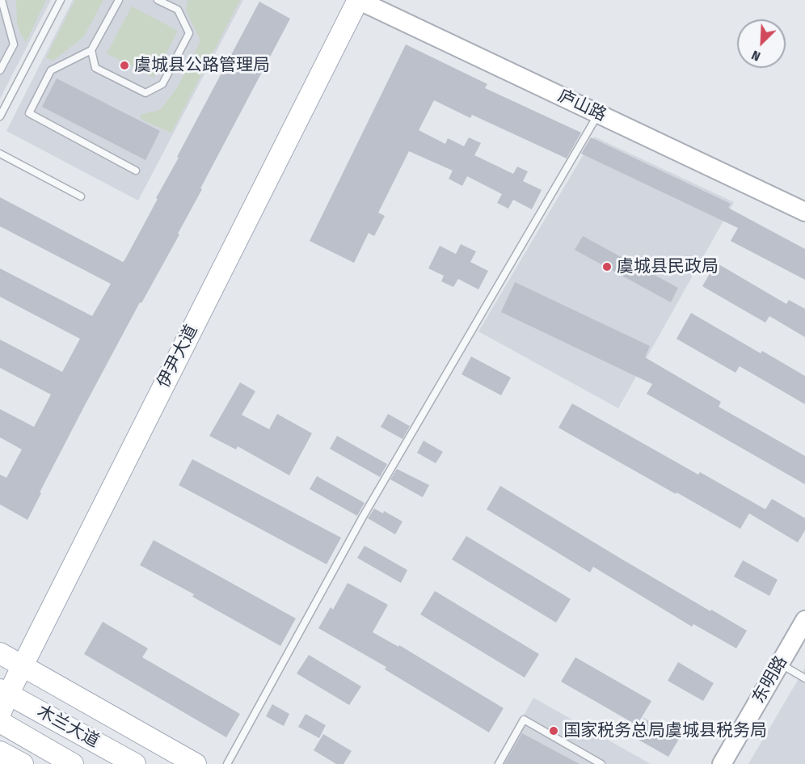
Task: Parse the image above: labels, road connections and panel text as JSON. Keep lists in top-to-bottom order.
{
  "streets": {
    "main road": ["伊尹大道", "木兰大道"],
    "street": ["庐山路", "东明路"]
  },
  "crossings": [
    ["庐山路", "伊尹大道"],
    ["伊尹大道", "木兰大道"]
  ],
  "places": ["虞城县公路管理局", "虞城县民政局", "国家税务总局虞城县税务局"],
  "north": "bottom left"
}
